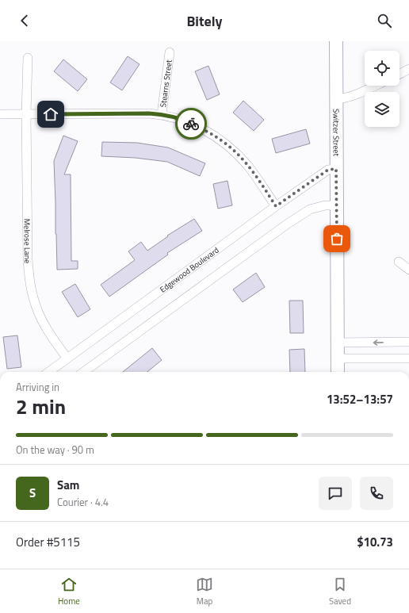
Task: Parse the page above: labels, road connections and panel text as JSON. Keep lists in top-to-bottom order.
{
  "streets": {
    "street": [
      "Stearns Street",
      "Switzer Street",
      "Melrose Lane",
      "Edgewood Boulevard"
    ]
  },
  "crossings": [
    ["Switzer Street", "Edgewood Boulevard"],
    ["Melrose Lane", "Edgewood Boulevard"]
  ],
  "page": {
    "header": "Bitely",
    "heading": ["2 min", "Arriving in", "13:52–13:57"],
    "panel": [
      "Sam",
      "Courier · 4.4",
      "Order #5115",
      "$10.73"
    ],
    "bar": "On the way · 90 m",
    "round": "S",
    "tabs": ["Home", "Map", "Saved"]
  }
}
